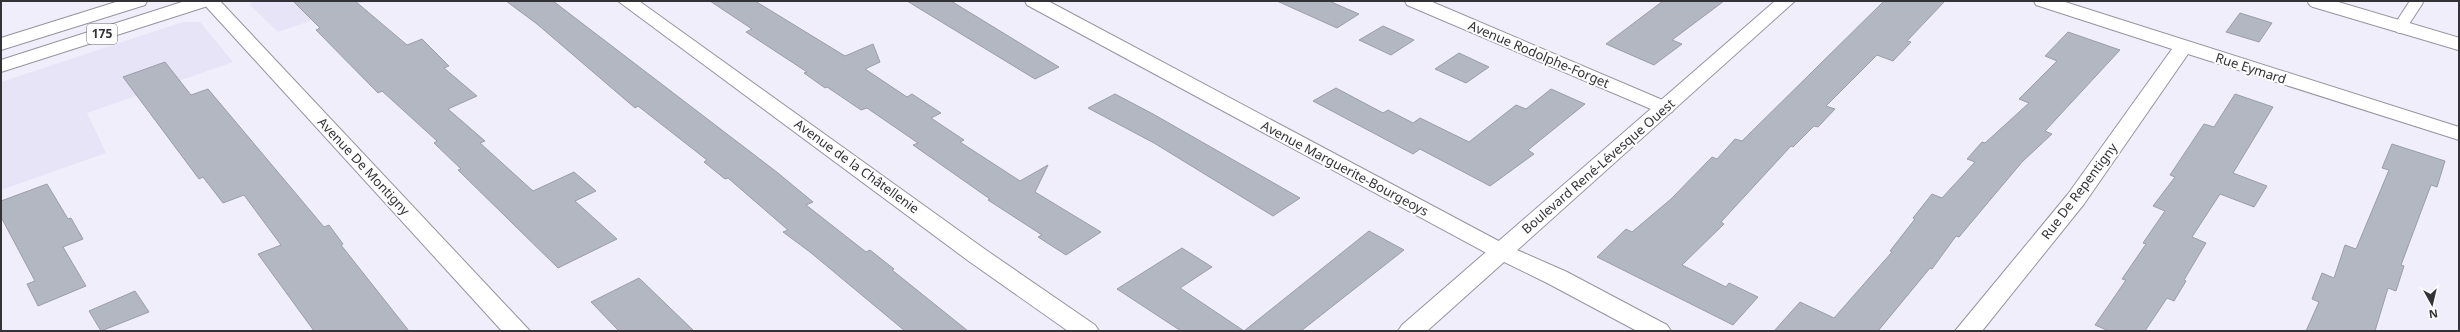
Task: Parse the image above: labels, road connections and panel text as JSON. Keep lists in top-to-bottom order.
{
  "streets": {
    "street": [
      "175",
      "Avenue Rodolphe-Forget",
      "Rue Eymard",
      "Avenue De Montigny",
      "Avenue de la Châtellenie",
      "Boulevard René-Lévesque Ouest",
      "Avenue Marguerite-Bourgeoys",
      "Rue De Repentigny"
    ]
  },
  "crossings": [
    ["Avenue Rodolphe-Forget", "Boulevard René-Lévesque Ouest"],
    ["Rue Eymard", "Rue De Repentigny"],
    ["Boulevard René-Lévesque Ouest", "Avenue Marguerite-Bourgeoys"]
  ],
  "north": "bottom"
}
